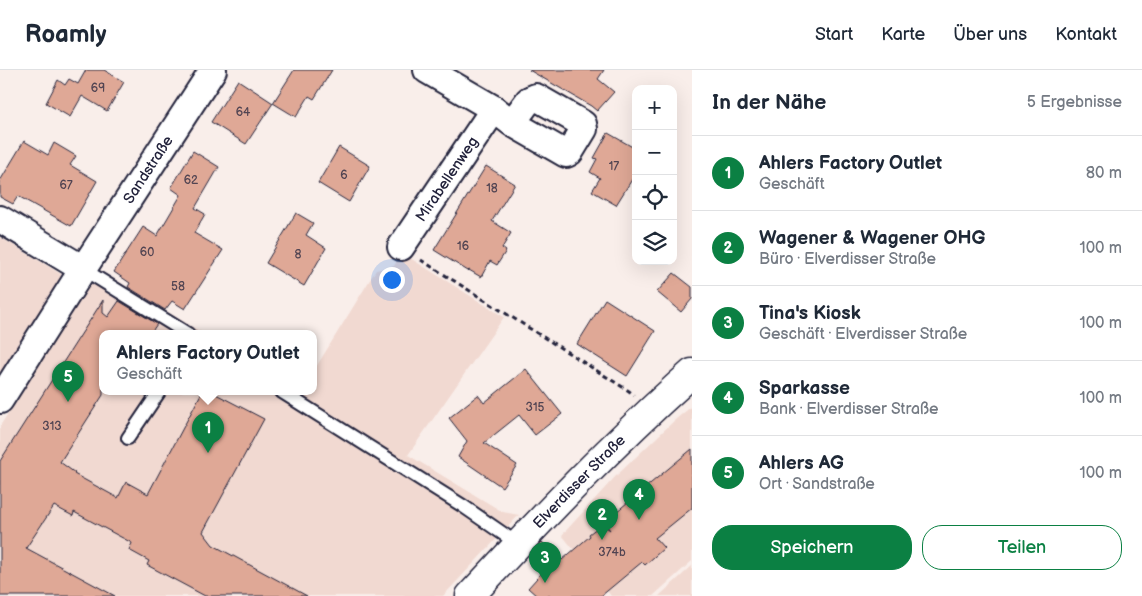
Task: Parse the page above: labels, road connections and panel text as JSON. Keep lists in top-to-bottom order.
{
  "streets": {
    "main road": ["Elverdisser Straße"],
    "street": ["Sandstraße", "Mirabellenweg"]
  },
  "house_numbers": [
    "69",
    "64",
    "17",
    "6",
    "62",
    "67",
    "18",
    "16",
    "60",
    "8",
    "58",
    "315",
    "313",
    "374b"
  ],
  "page": {
    "header": "Roamly",
    "nav": [
      "Start",
      "Karte",
      "Über uns",
      "Kontakt"
    ],
    "heading": ["In der Nähe", "5 Ergebnisse"],
    "map_buttons": ["+", "−"],
    "list": [
      {
        "mark": "1",
        "name": "Ahlers Factory Outlet",
        "note": "Geschäft",
        "value": "80 m"
      },
      {
        "mark": "2",
        "name": "Wagener & Wagener OHG",
        "note": "Büro · Elverdisser Straße",
        "value": "100 m"
      },
      {
        "mark": "3",
        "name": "Tina's Kiosk",
        "note": "Geschäft · Elverdisser Straße",
        "value": "100 m"
      },
      {
        "mark": "4",
        "name": "Sparkasse",
        "note": "Bank · Elverdisser Straße",
        "value": "100 m"
      },
      {
        "mark": "5",
        "name": "Ahlers AG",
        "note": "Ort · Sandstraße",
        "value": "100 m"
      }
    ],
    "popup": ["Ahlers Factory Outlet", "Geschäft"],
    "pins": [
      "5",
      "1",
      "4",
      "2",
      "3"
    ],
    "buttons": ["Speichern", "Teilen"]
  }
}
